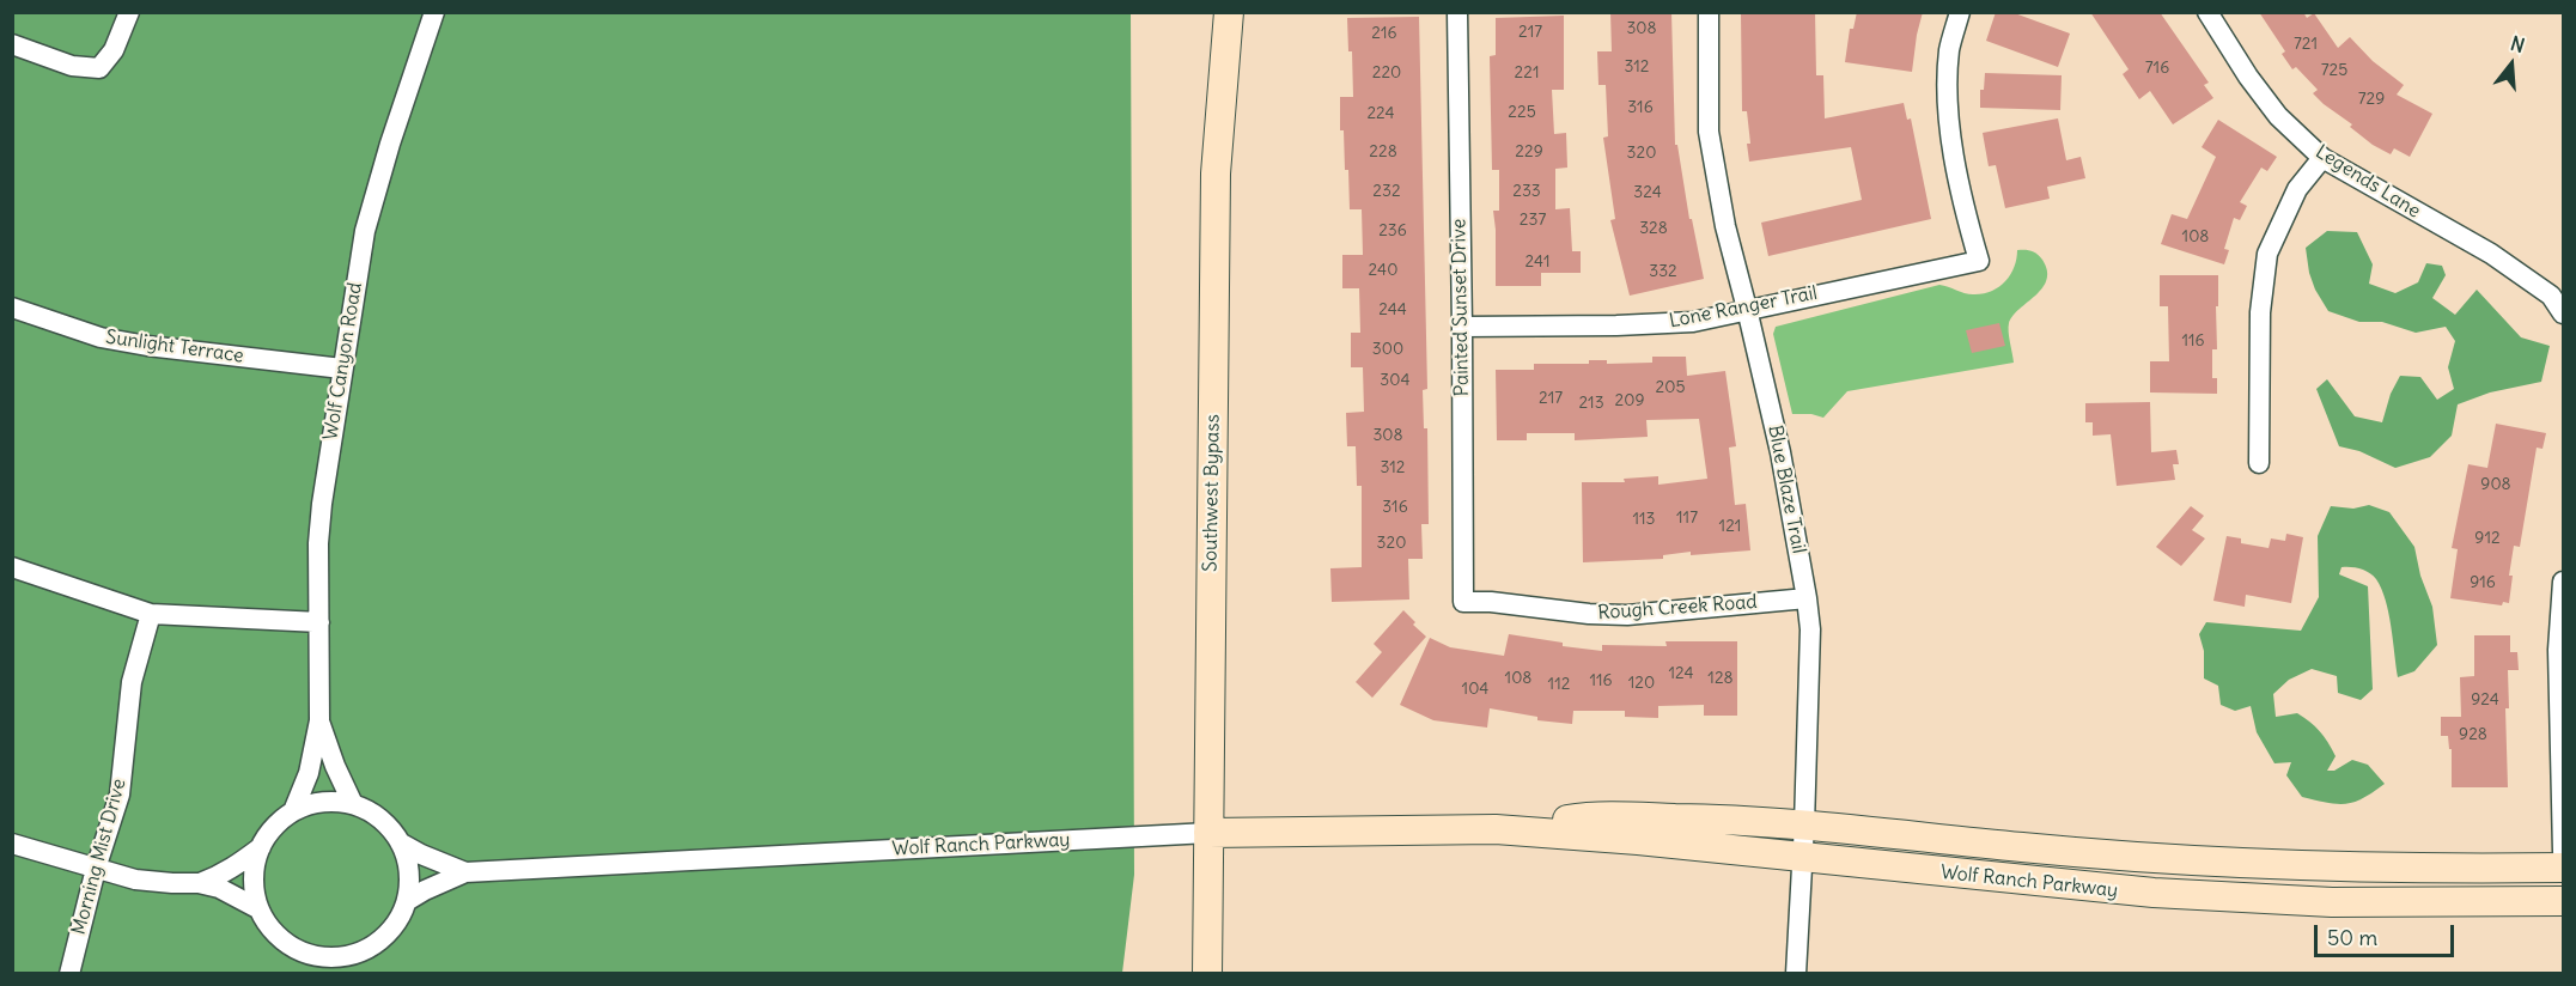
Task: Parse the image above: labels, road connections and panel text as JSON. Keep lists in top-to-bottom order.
{
  "streets": {
    "street": [
      "Legends Lane",
      "Painted Sunset Drive",
      "Lone Ranger Trail",
      "Sunlight Terrace",
      "Wolf Canyon Road",
      "Blue Blaze Trail",
      "Southwest Bypass",
      "Rough Creek Road",
      "Wolf Ranch Parkway",
      "Morning Mist Drive"
    ]
  },
  "crossings": [
    ["Painted Sunset Drive", "Lone Ranger Trail"],
    ["Painted Sunset Drive", "Rough Creek Road"],
    ["Lone Ranger Trail", "Blue Blaze Trail"],
    ["Sunlight Terrace", "Wolf Canyon Road"],
    ["Wolf Canyon Road", "Wolf Ranch Parkway"],
    ["Blue Blaze Trail", "Rough Creek Road"],
    ["Blue Blaze Trail", "Wolf Ranch Parkway"],
    ["Southwest Bypass", "Wolf Ranch Parkway"]
  ],
  "house_numbers": [
    "308",
    "217",
    "216",
    "721",
    "312",
    "716",
    "725",
    "220",
    "221",
    "729",
    "316",
    "225",
    "224",
    "228",
    "229",
    "320",
    "232",
    "233",
    "324",
    "237",
    "328",
    "236",
    "108",
    "241",
    "240",
    "332",
    "244",
    "116",
    "300",
    "304",
    "205",
    "217",
    "209",
    "213",
    "308",
    "312",
    "908",
    "316",
    "117",
    "113",
    "121",
    "912",
    "320",
    "916",
    "124",
    "108",
    "128",
    "116",
    "120",
    "112",
    "104",
    "924",
    "928"
  ],
  "scale_bar": "50 m",
  "north": "top"
}
